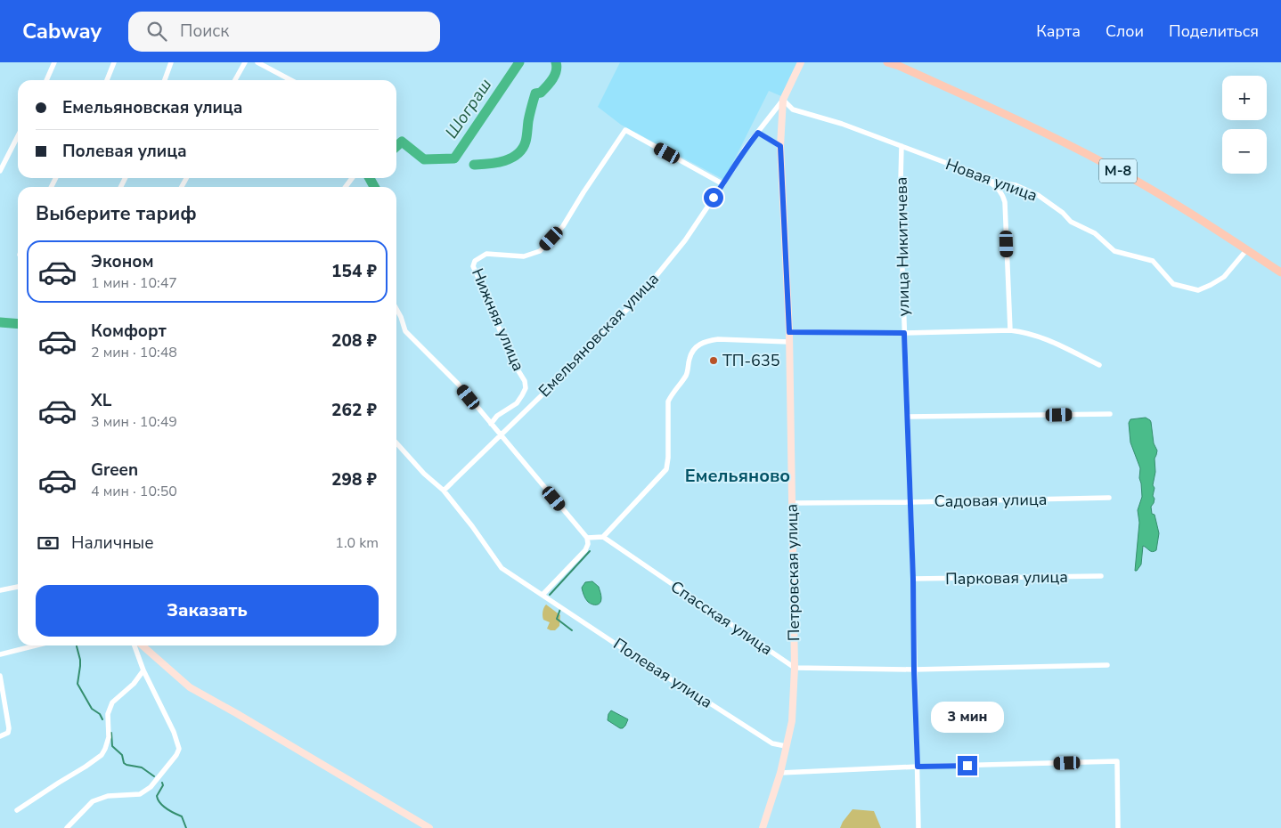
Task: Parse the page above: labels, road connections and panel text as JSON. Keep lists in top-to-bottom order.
{
  "streets": {
    "main road": ["М-8"],
    "street": [
      "Новая улица",
      "улица Никитичева",
      "Нижняя улица",
      "Емельяновская улица",
      "Садовая улица",
      "Петровская улица",
      "Парковая улица",
      "Спасская улица",
      "Полевая улица"
    ]
  },
  "crossings": [
    ["М-8", "Новая улица"],
    ["Новая улица", "улица Никитичева"],
    ["Новая улица", "Емельяновская улица"],
    ["Новая улица", "Петровская улица"],
    ["улица Никитичева", "Садовая улица"],
    ["улица Никитичева", "Парковая улица"],
    ["Нижняя улица", "Емельяновская улица"],
    ["Емельяновская улица", "Петровская улица"],
    ["Емельяновская улица", "Полевая улица"],
    ["Садовая улица", "Петровская улица"],
    ["Петровская улица", "Спасская улица"],
    ["Петровская улица", "Полевая улица"]
  ],
  "districts": ["Емельяново"],
  "water": ["Шограш"],
  "places": ["ТП-635"],
  "page": {
    "header": "Cabway",
    "search": "Поиск",
    "nav": ["Карта", "Слои", "Поделиться"],
    "map_buttons": ["+", "−"],
    "banner": ["Емельяновская улица", "Полевая улица"],
    "heading": "Выберите тариф",
    "list": [
      {
        "name": "Эконом",
        "note": "1 мин · 10:47",
        "value": "154 ₽"
      },
      {
        "name": "Комфорт",
        "note": "2 мин · 10:48",
        "value": "208 ₽"
      },
      {
        "name": "XL",
        "note": "3 мин · 10:49",
        "value": "262 ₽"
      },
      {
        "name": "Green",
        "note": "4 мин · 10:50",
        "value": "298 ₽"
      }
    ],
    "pay": ["Наличные", "1.0 km"],
    "buttons": "Заказать",
    "bubble": "3 мин"
  }
}
